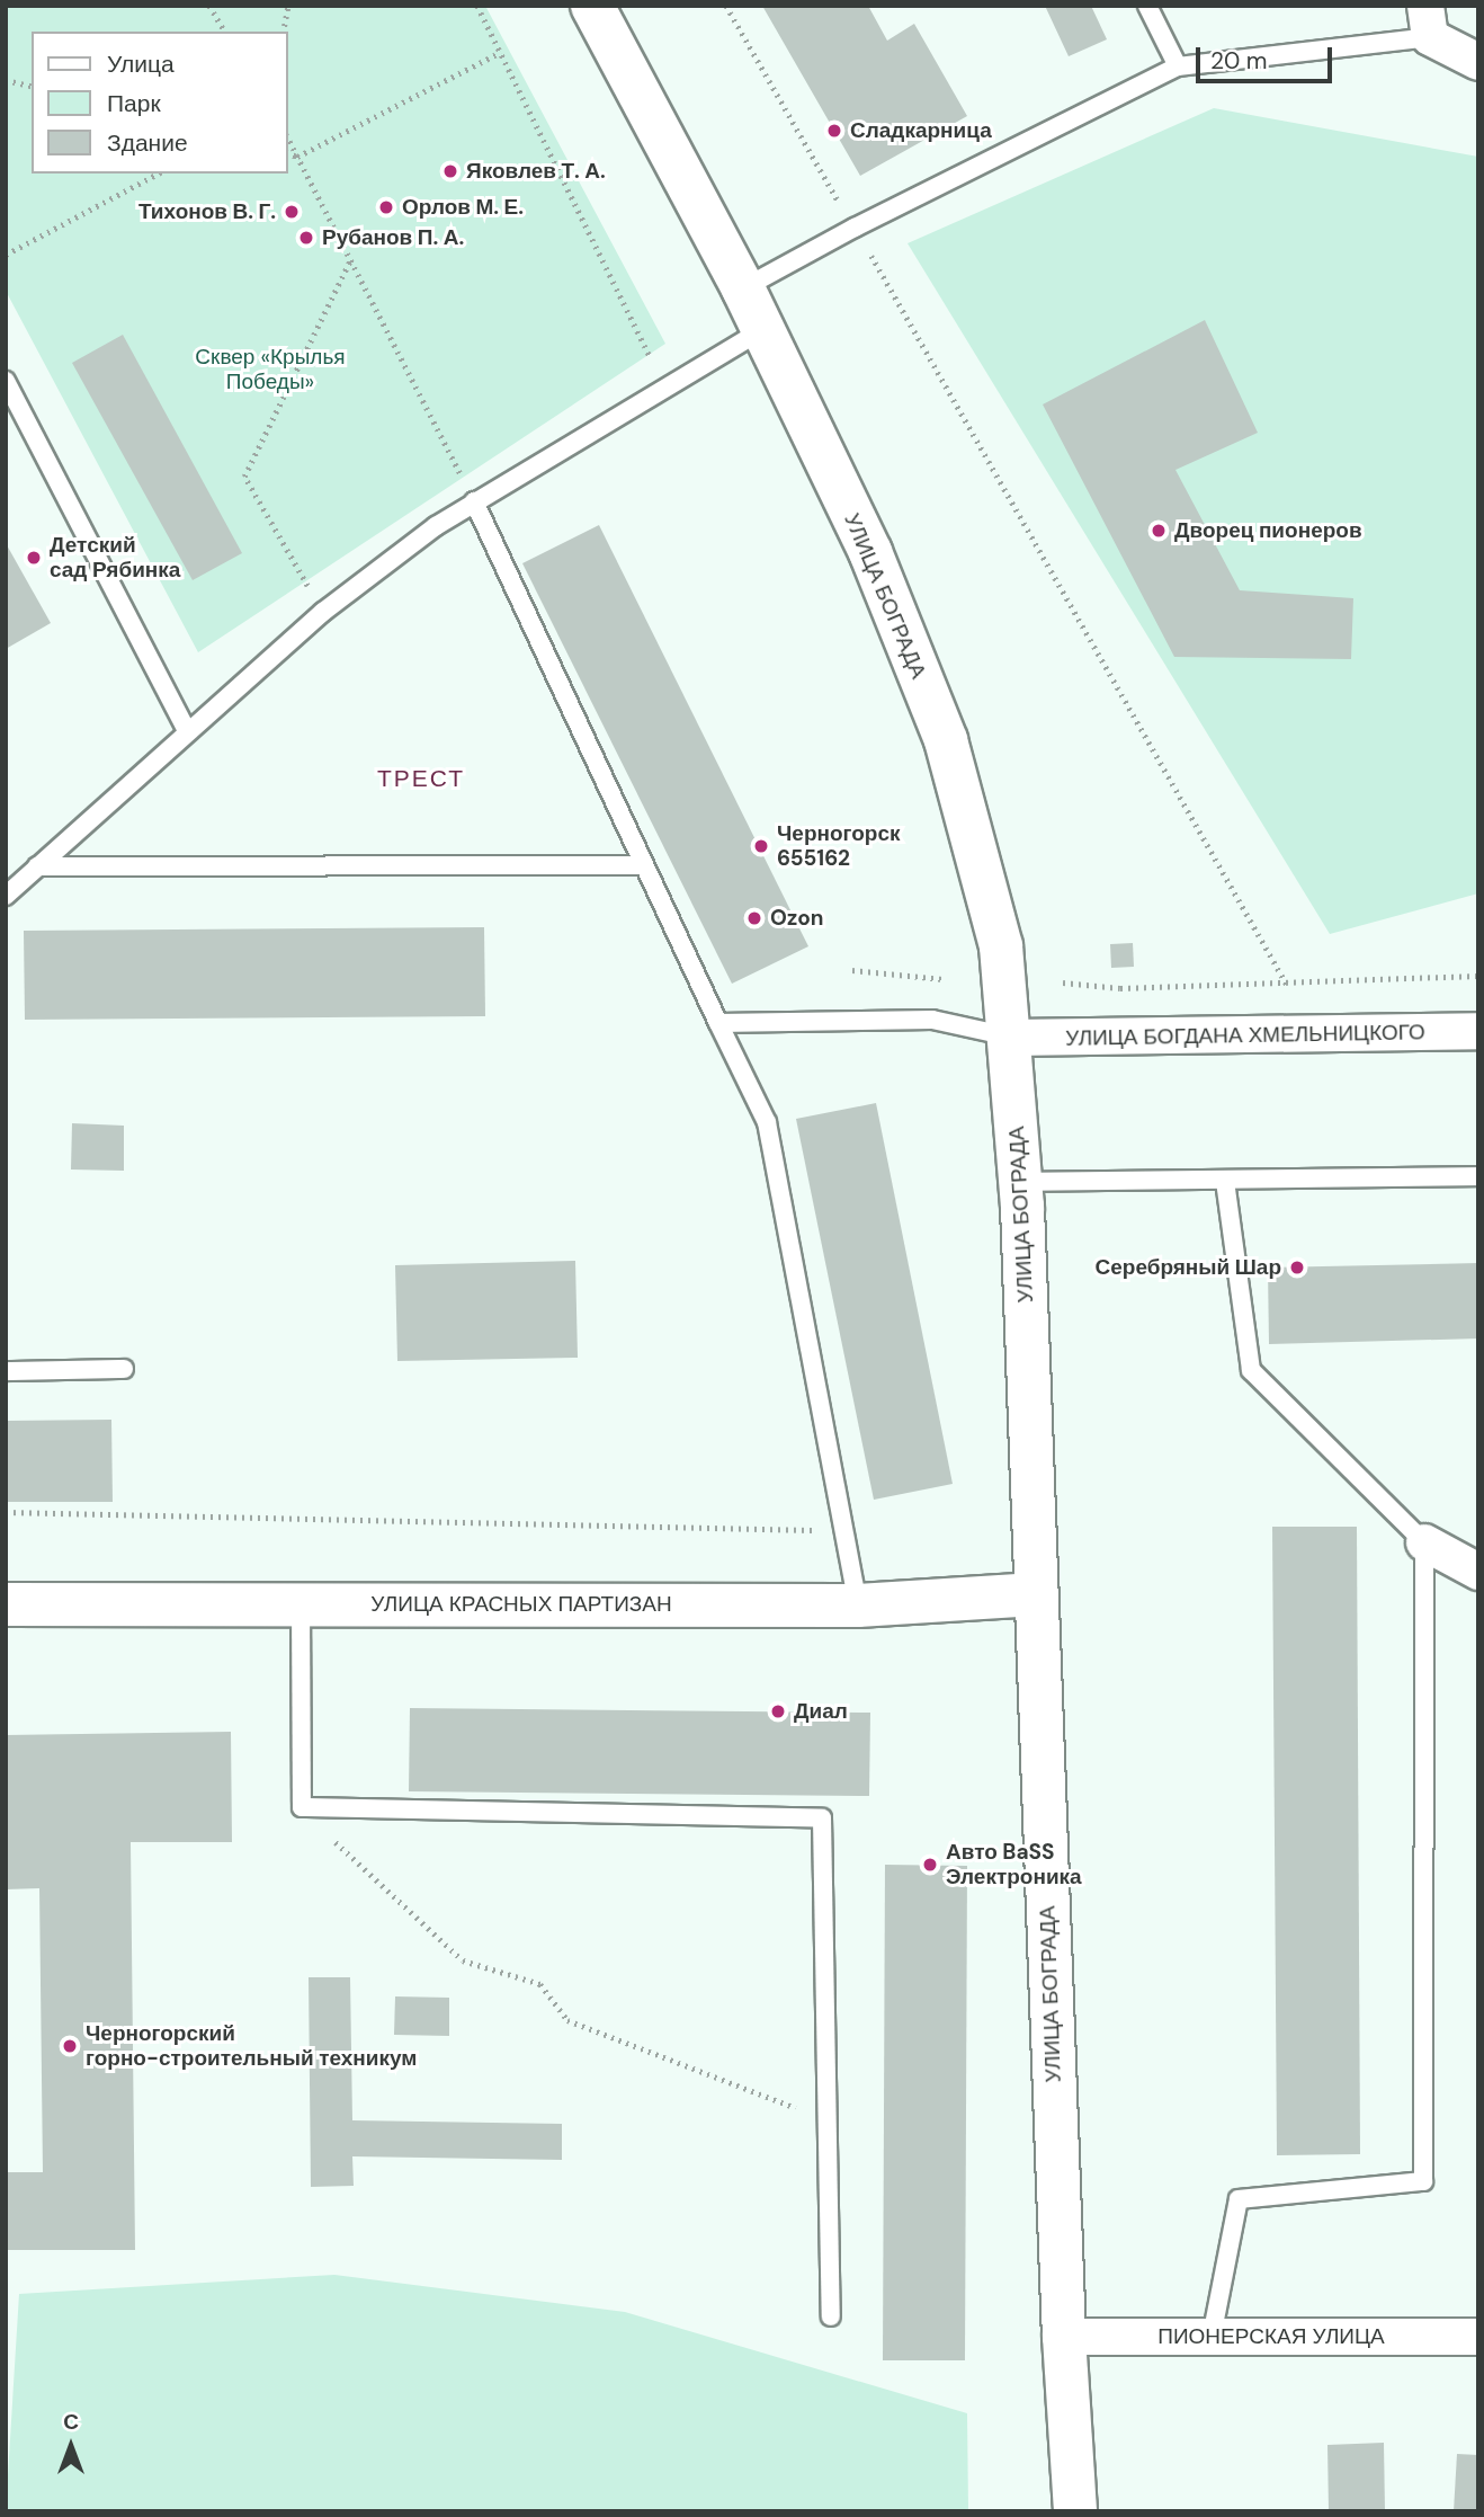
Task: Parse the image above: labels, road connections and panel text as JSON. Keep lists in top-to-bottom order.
{
  "streets": {
    "main road": ["УЛИЦА БОГРАДА", "УЛИЦА КРАСНЫХ ПАРТИЗАН"],
    "street": ["УЛИЦА БОГДАНА ХМЕЛЬНИЦКОГО", "ПИОНЕРСКАЯ УЛИЦА"]
  },
  "crossings": [
    ["УЛИЦА БОГРАДА", "УЛИЦА БОГДАНА ХМЕЛЬНИЦКОГО"],
    ["УЛИЦА БОГРАДА", "УЛИЦА КРАСНЫХ ПАРТИЗАН"],
    ["УЛИЦА БОГРАДА", "ПИОНЕРСКАЯ УЛИЦА"]
  ],
  "districts": ["ТРЕСТ"],
  "parks": ["Сквер «Крылья Победы»"],
  "places": [
    "Сладкарница",
    "Яковлев Т. А.",
    "Орлов М. Е.",
    "Тихонов В. Г.",
    "Рубанов П. А.",
    "Дворец пионеров",
    "Детский сад Рябинка",
    "Черногорск 655162",
    "Ozon",
    "Серебряный Шар",
    "Диал",
    "Авто BaSS Электроника",
    "Черногорский горно-строительный техникум"
  ],
  "legend": ["Улица", "Парк", "Здание"],
  "scale_bar": "20 m",
  "north": "top"
}
